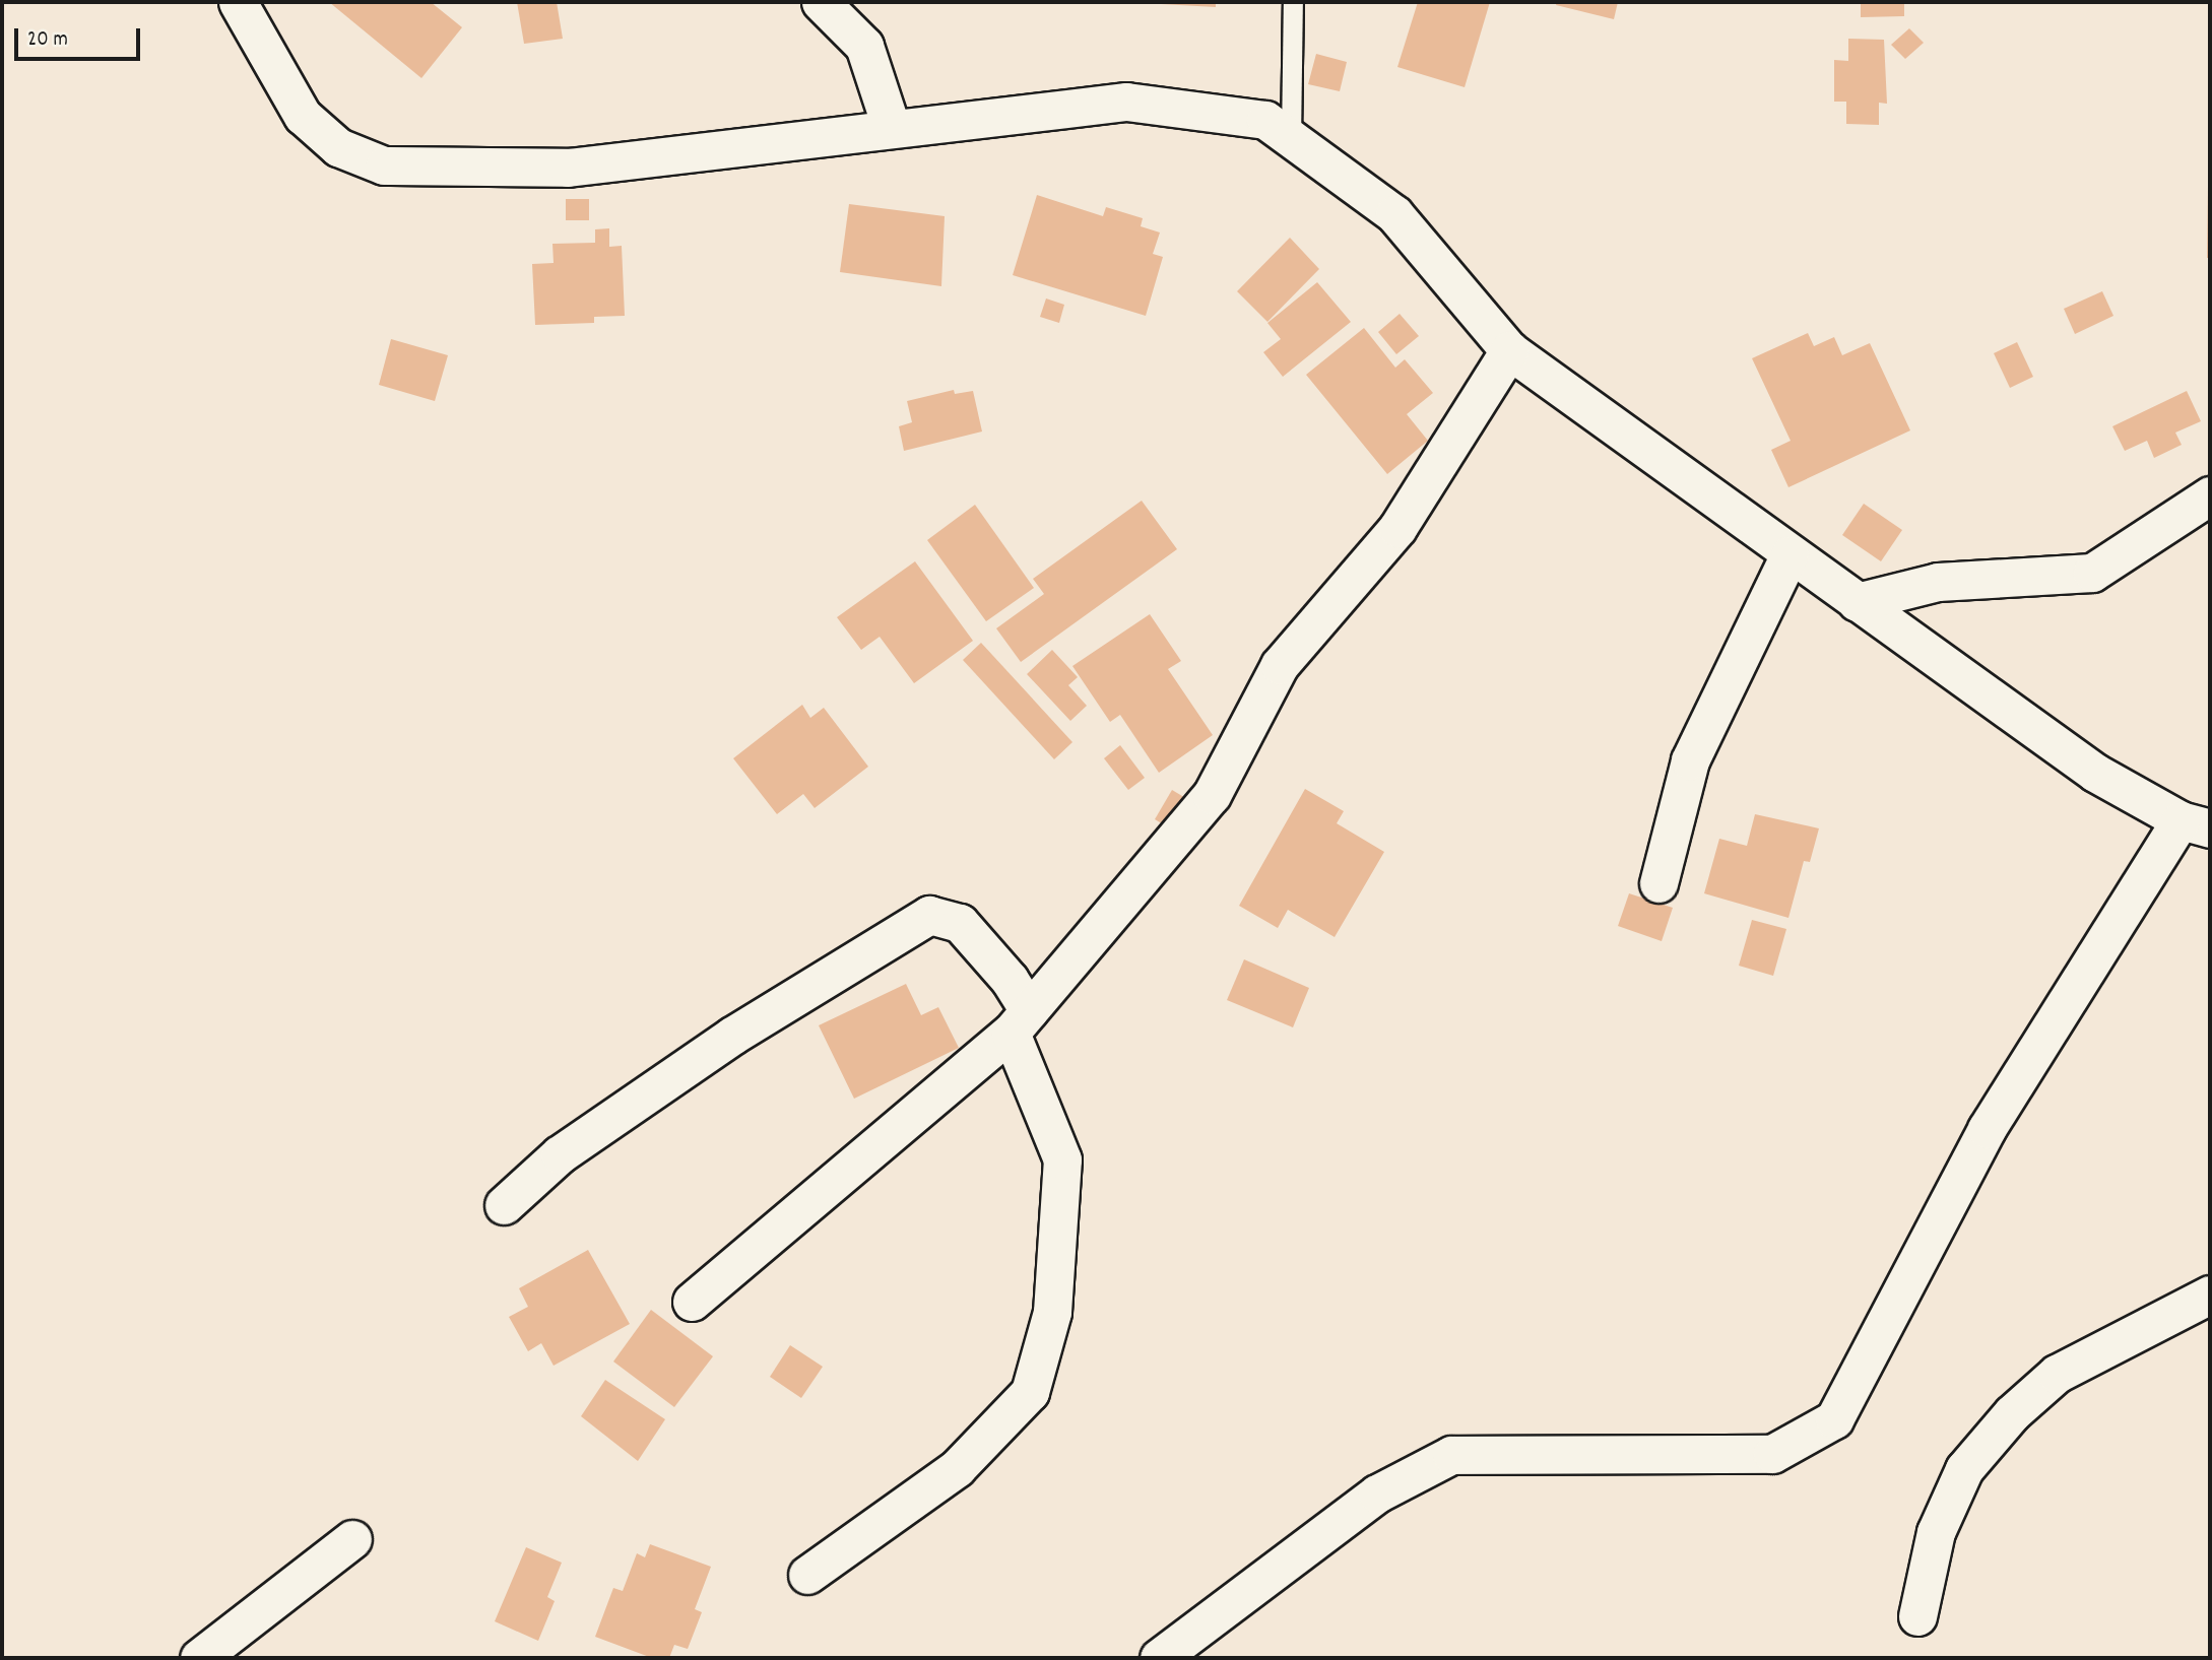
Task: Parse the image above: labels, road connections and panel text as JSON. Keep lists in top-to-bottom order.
{
  "scale_bar": "20 m"
}
